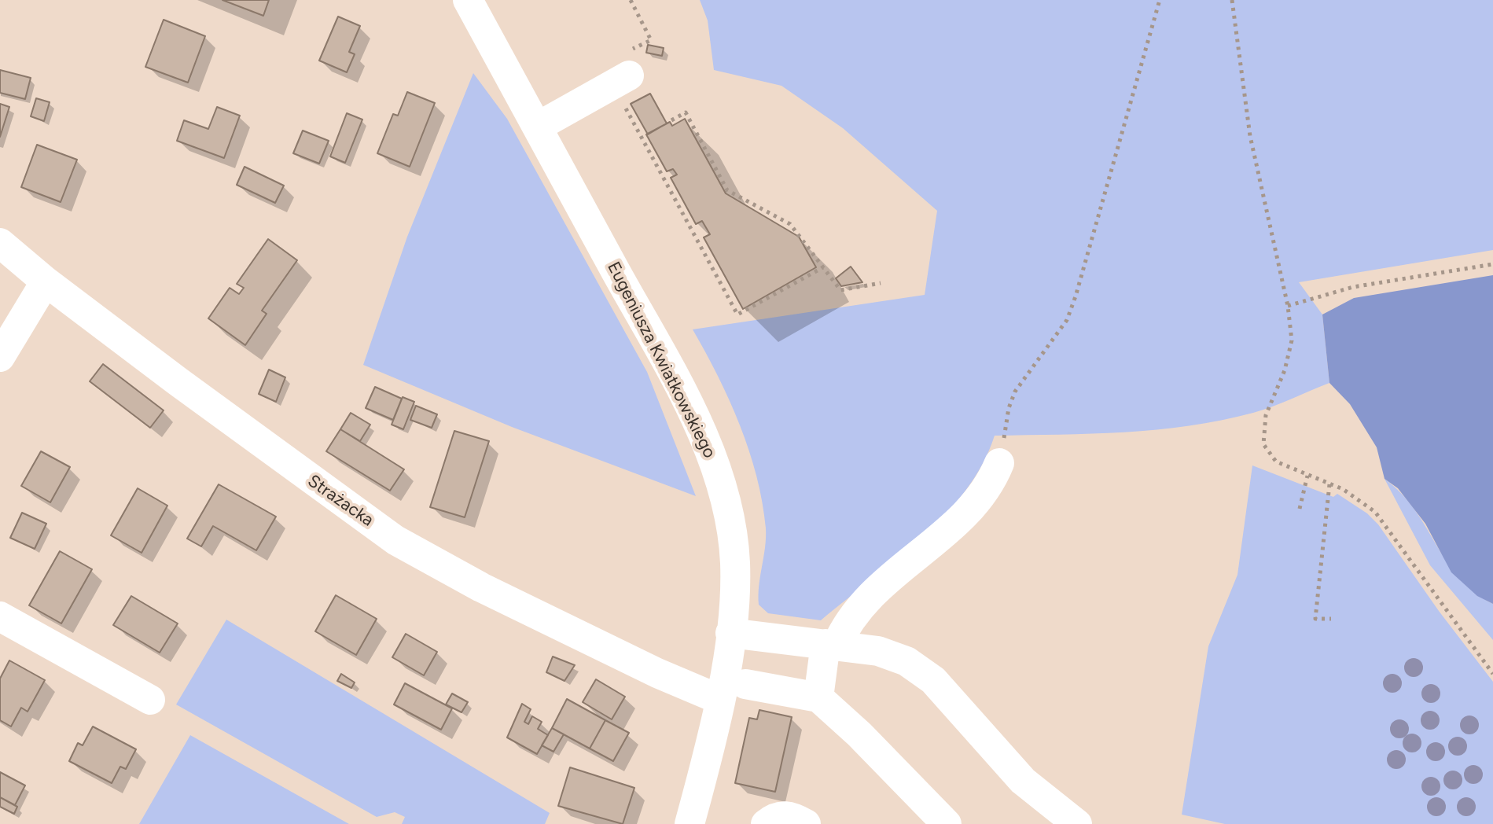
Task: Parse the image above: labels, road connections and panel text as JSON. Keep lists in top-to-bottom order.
{
  "streets": {
    "street": ["Eugeniusza Kwiatkowskiego", "Strażacka"]
  },
  "crossings": [
    ["Eugeniusza Kwiatkowskiego", "Strażacka"]
  ]
}
